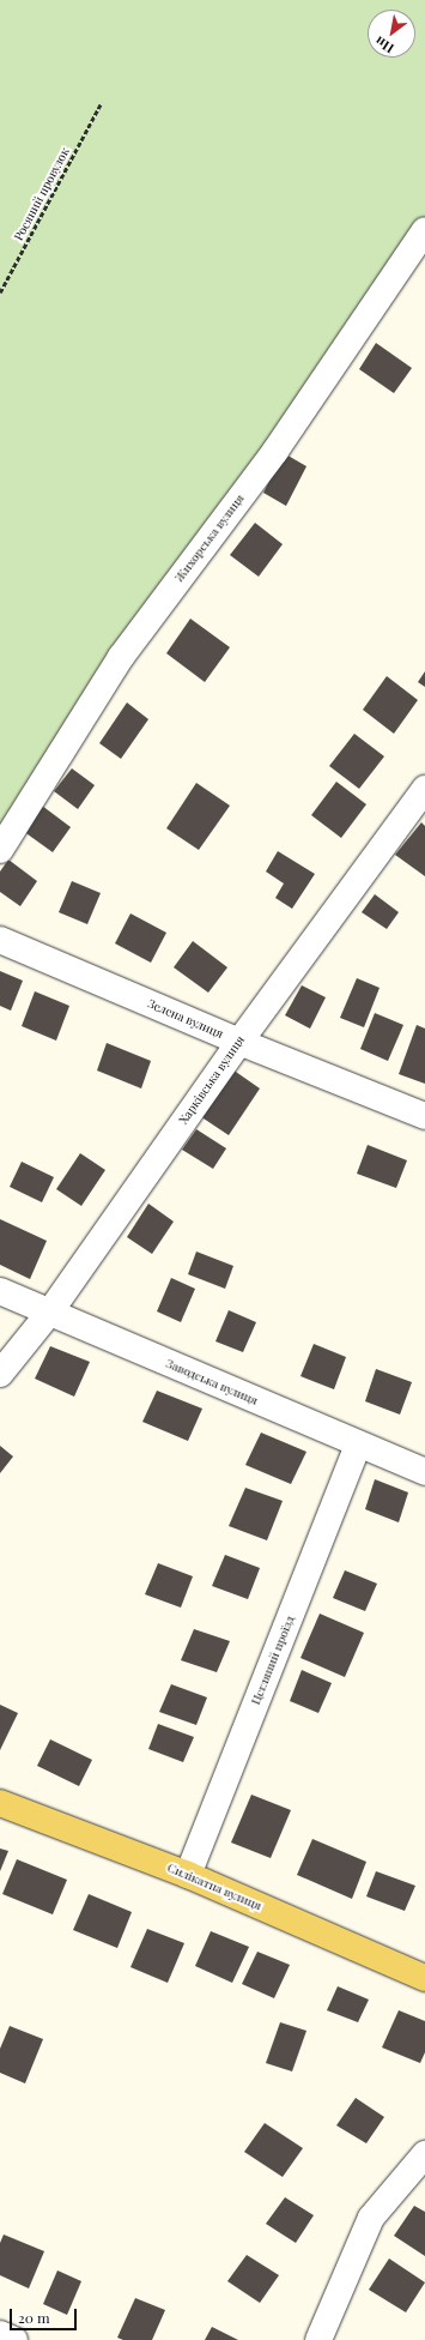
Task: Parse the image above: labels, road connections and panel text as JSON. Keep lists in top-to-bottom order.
{
  "streets": {
    "main road": ["Силікатна вулиця"],
    "street": [
      "Жихорська вулиця",
      "Зелена вулиця",
      "Харківська вулиця",
      "Заводська вулиця",
      "Цегляний проїзд"
    ],
    "path": ["Росяний провулок"]
  },
  "crossings": [
    ["Зелена вулиця", "Харківська вулиця"],
    ["Харківська вулиця", "Заводська вулиця"],
    ["Заводська вулиця", "Цегляний проїзд"],
    ["Цегляний проїзд", "Силікатна вулиця"]
  ],
  "scale_bar": "20 m",
  "north": "bottom left"
}
